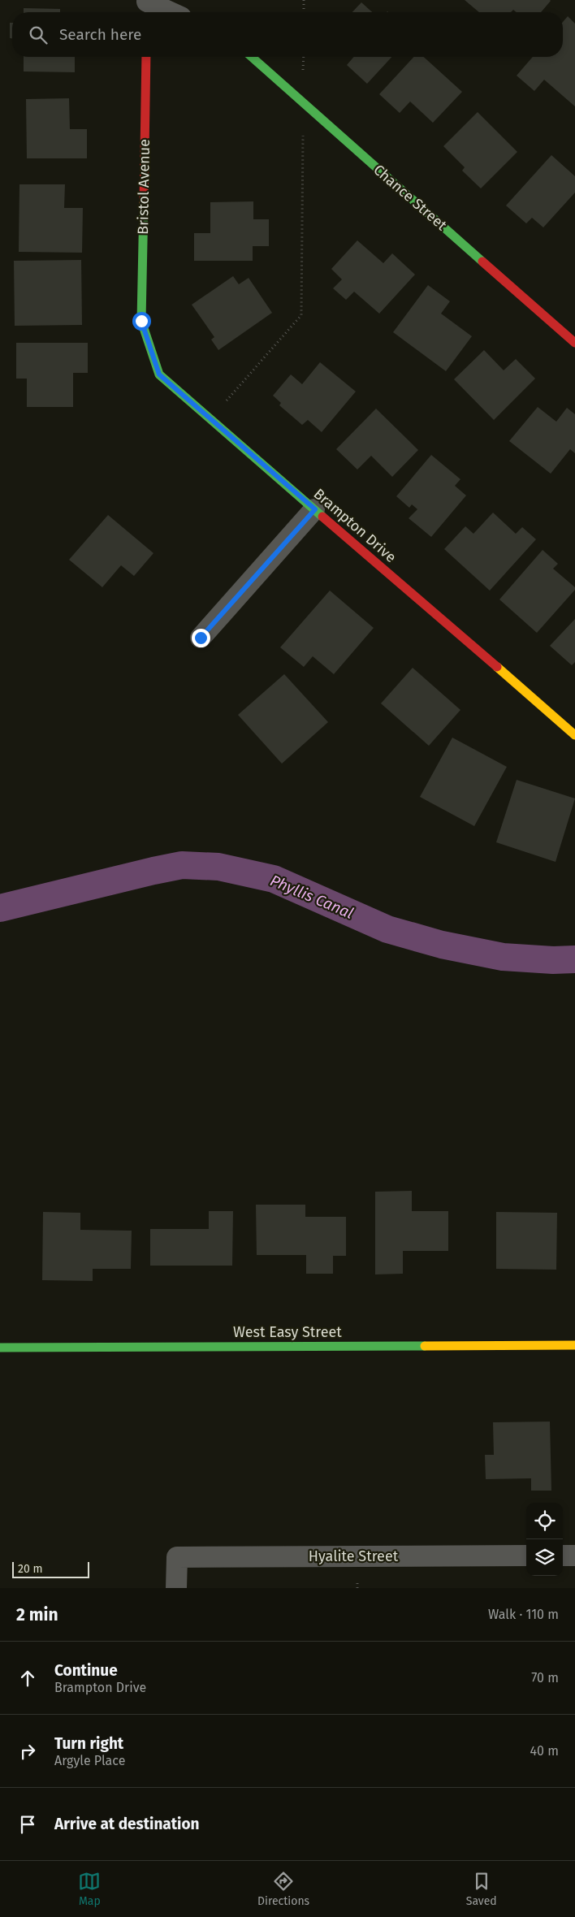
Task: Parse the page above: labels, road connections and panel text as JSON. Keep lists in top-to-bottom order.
{
  "streets": {
    "street": [
      "Bristol Avenue",
      "Chance Street",
      "Brampton Drive",
      "West Easy Street",
      "Hyalite Street"
    ]
  },
  "crossings": [
    ["Bristol Avenue", "Brampton Drive"]
  ],
  "water": ["Phyllis Canal"],
  "scale_bar": "20 m",
  "page": {
    "search": "Search here",
    "scale": "20 m",
    "heading": ["2 min", "Walk · 110 m"],
    "list": [
      ["Continue", "Brampton Drive", "70 m"],
      ["Turn right", "Argyle Place", "40 m"],
      "Arrive at destination"
    ],
    "nav": ["Map", "Directions", "Saved"]
  }
}
